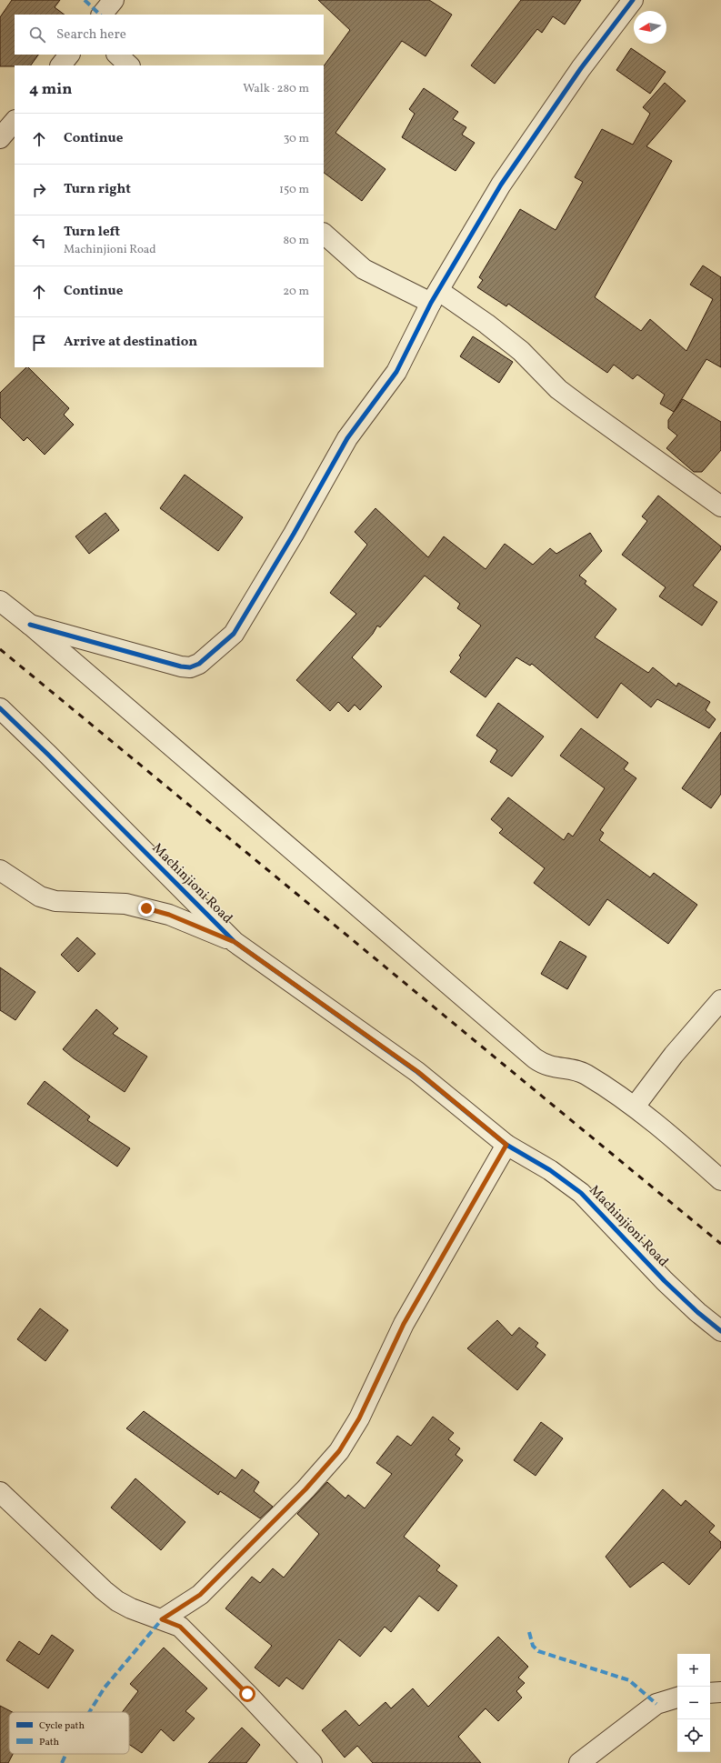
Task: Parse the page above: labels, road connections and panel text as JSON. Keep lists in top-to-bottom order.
{
  "streets": {
    "street": ["Machinjioni Road"]
  },
  "legend": ["Cycle path", "Path"],
  "north": "left",
  "page": {
    "search": "Search here",
    "heading": ["4 min", "Walk · 280 m"],
    "list": [
      ["Continue", "30 m"],
      ["Turn right", "150 m"],
      ["Turn left", "Machinjioni Road", "80 m"],
      ["Continue", "20 m"],
      "Arrive at destination"
    ],
    "map_buttons": ["+", "−"]
  }
}
